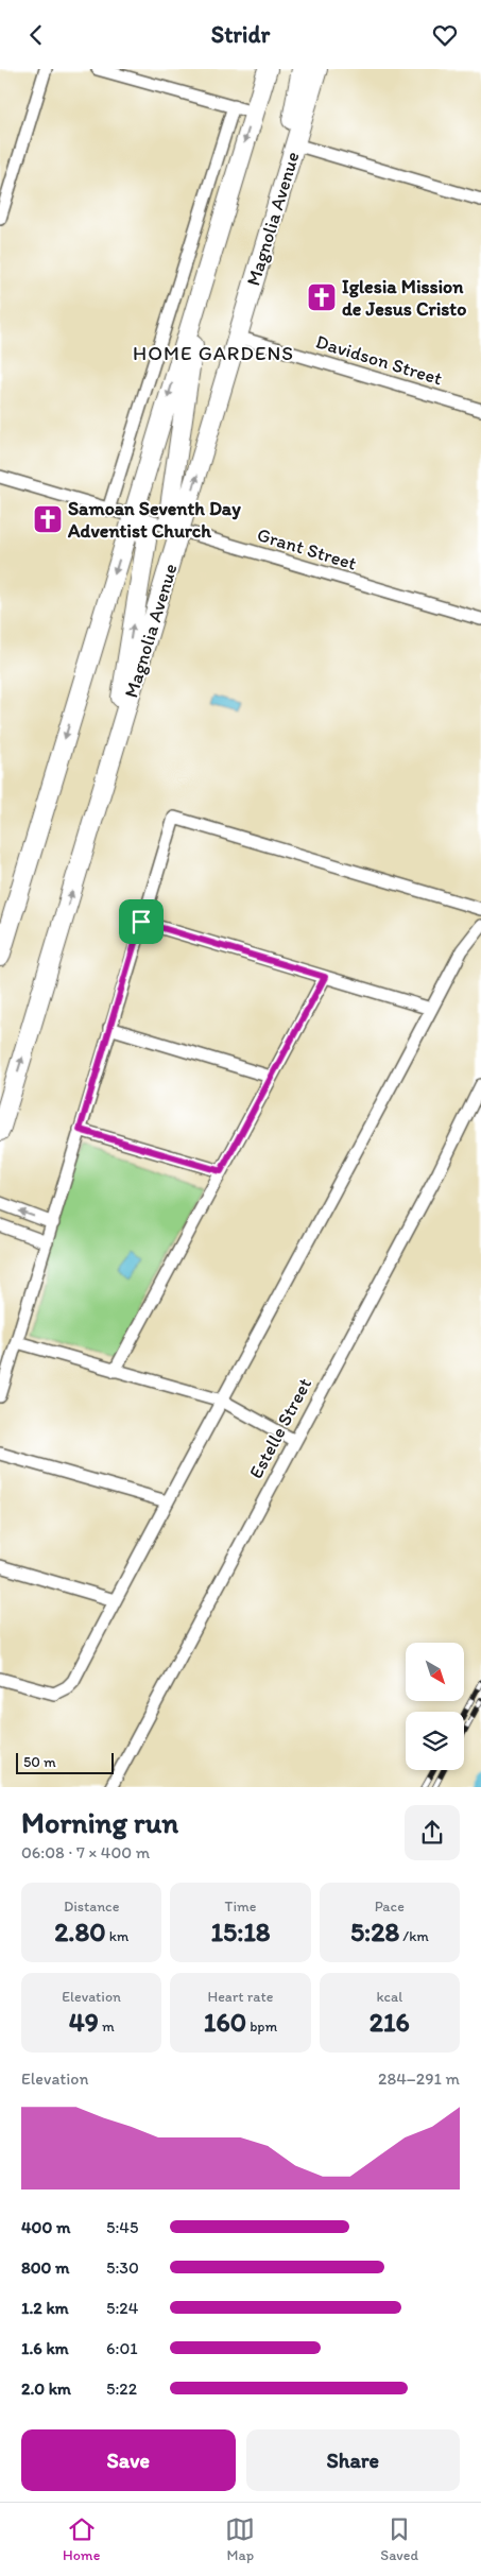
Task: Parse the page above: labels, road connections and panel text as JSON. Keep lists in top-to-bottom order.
{
  "streets": {
    "main road": ["Magnolia Avenue"],
    "street": ["Davidson Street", "Grant Street", "Estelle Street"]
  },
  "crossings": [
    ["Magnolia Avenue", "Davidson Street"],
    ["Magnolia Avenue", "Grant Street"]
  ],
  "districts": ["HOME GARDENS"],
  "places": {
    "church": ["Iglesia Mission de Jesus Cristo", "Samoan Seventh Day Adventist Church"]
  },
  "scale_bar": "50 m",
  "north": "bottom right",
  "page": {
    "header": "Stridr",
    "scale": "50 m",
    "heading": ["Morning run", "06:08 · 7 × 400 m"],
    "stats": [
      ["Distance", "2.80 km"],
      ["Time", "15:18"],
      ["Pace", "5:28 /km"],
      ["Elevation", "49 m"],
      ["Heart rate", "160 bpm"],
      ["kcal", "216"]
    ],
    "chart": ["Elevation", "284–291 m"],
    "list": [
      {
        "name": "400 m",
        "note": "5:45"
      },
      {
        "name": "800 m",
        "note": "5:30"
      },
      {
        "name": "1.2 km",
        "note": "5:24"
      },
      {
        "name": "1.6 km",
        "note": "6:01"
      },
      {
        "name": "2.0 km",
        "note": "5:22"
      }
    ],
    "buttons": ["Save", "Share"],
    "tabs": ["Home", "Map", "Saved"]
  }
}
